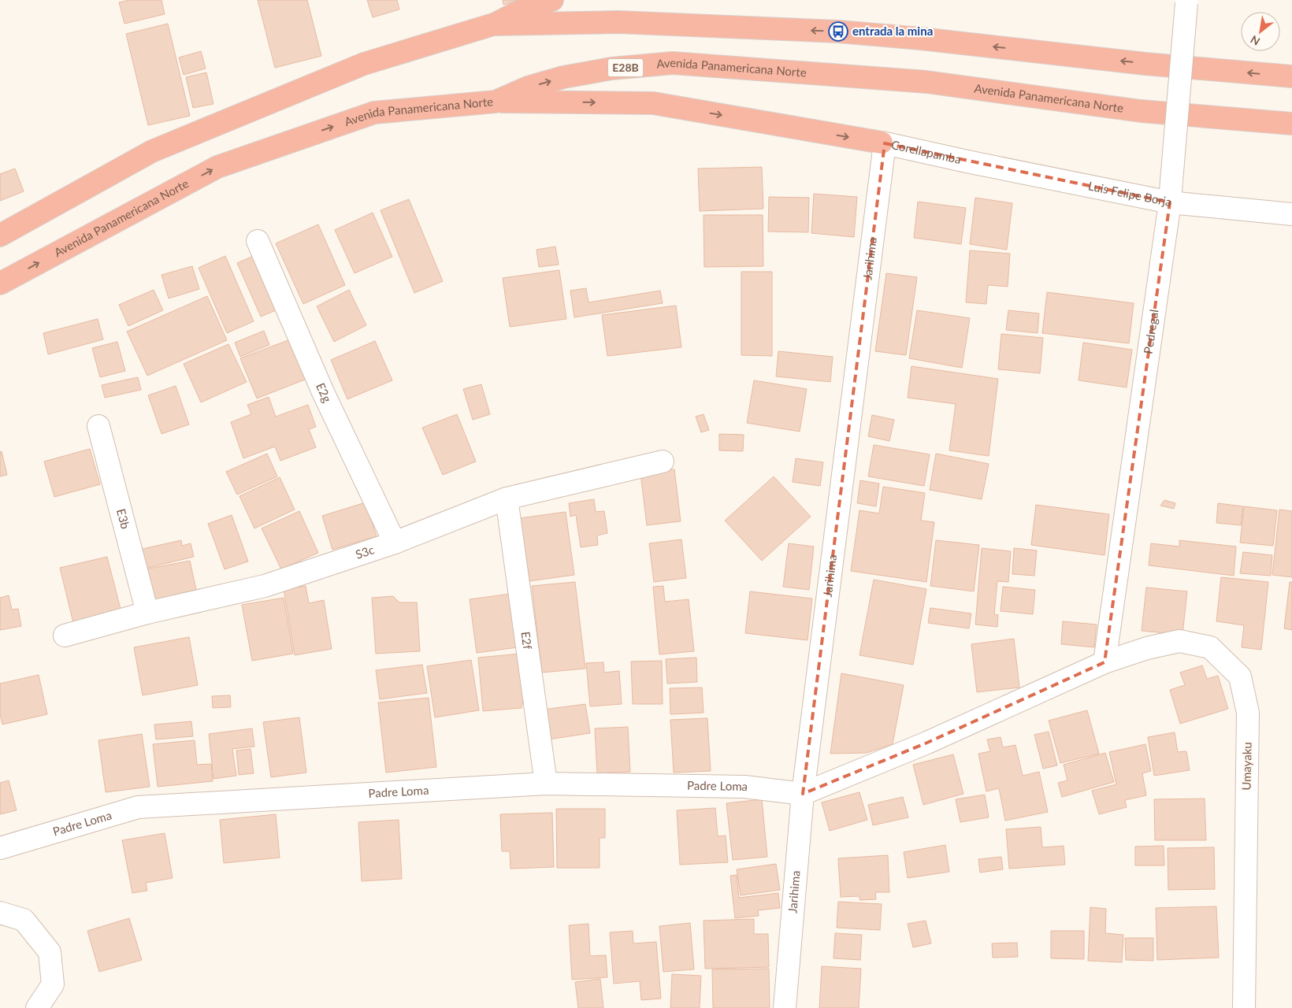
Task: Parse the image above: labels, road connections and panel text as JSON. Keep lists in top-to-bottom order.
{
  "streets": {
    "highway": ["E28B", "Avenida Panamericana Norte"],
    "street": [
      "Corellapamba",
      "Luis Felipe Borja",
      "Jarihima",
      "Pedregal",
      "E2g",
      "E3b",
      "S3c",
      "E2f",
      "Umayaku",
      "Padre Loma"
    ]
  },
  "crossings": [
    ["Corellapamba", "Luis Felipe Borja"],
    ["Corellapamba", "Jarihima"],
    ["Luis Felipe Borja", "Pedregal"],
    ["Jarihima", "Umayaku"],
    ["Jarihima", "Padre Loma"],
    ["Pedregal", "Umayaku"],
    ["E2g", "S3c"],
    ["E3b", "S3c"],
    ["S3c", "E2f"],
    ["E2f", "Padre Loma"],
    ["Umayaku", "Padre Loma"]
  ],
  "places": {
    "bus stop": ["entrada la mina"]
  },
  "north": "bottom left"
}
